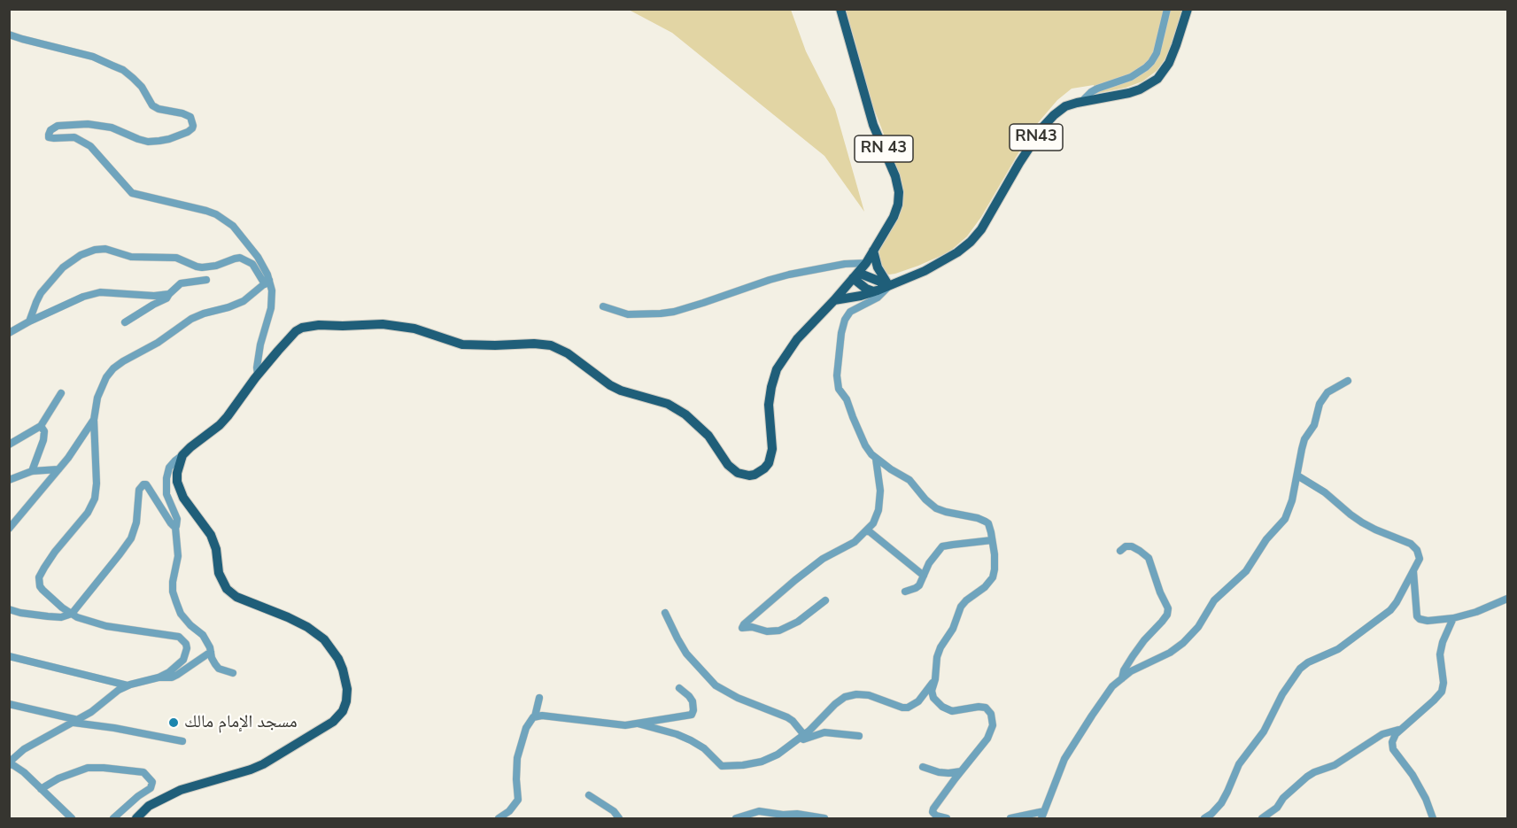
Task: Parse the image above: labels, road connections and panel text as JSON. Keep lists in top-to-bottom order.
{
  "streets": {
    "main road": ["RN43", "RN 43"]
  },
  "places": ["مسجد الإمام مالك"]
}
